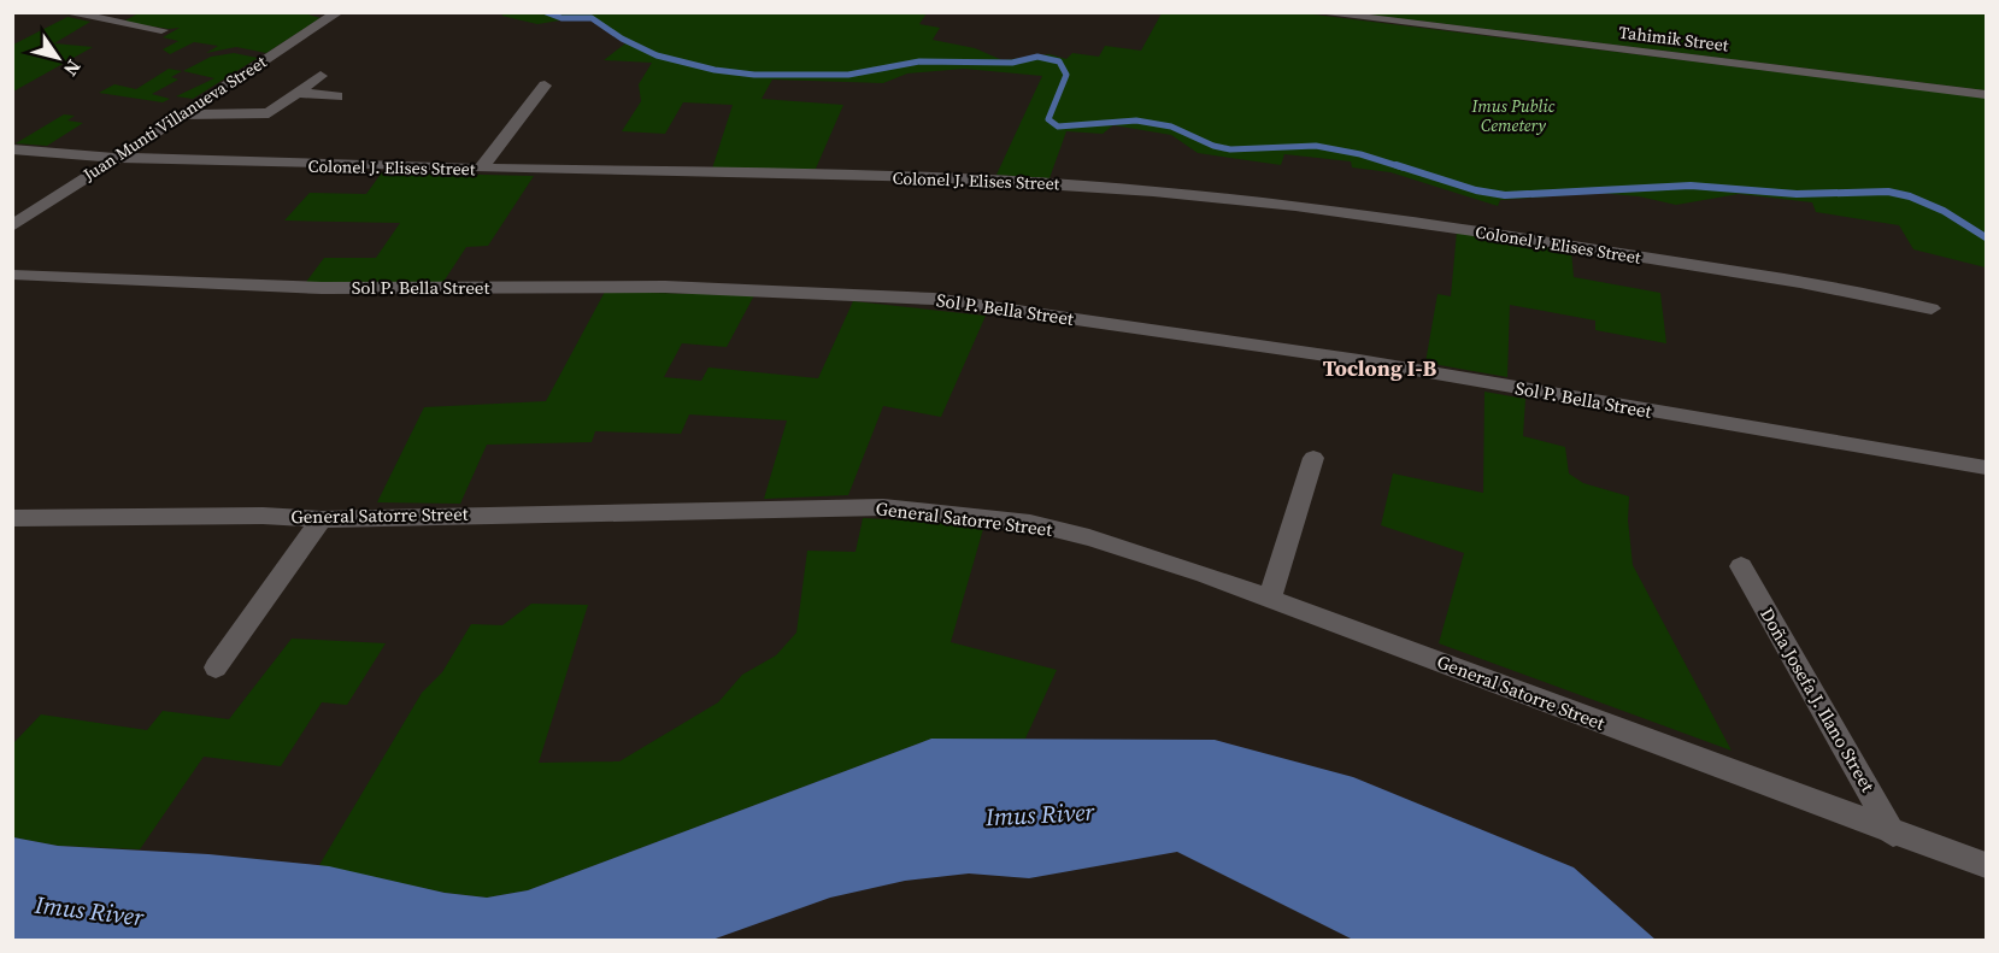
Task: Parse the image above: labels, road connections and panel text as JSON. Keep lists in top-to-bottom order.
{
  "streets": {
    "street": [
      "Tahimik Street",
      "Juan Munti Villanueva Street",
      "Colonel J. Elises Street",
      "Sol P. Bella Street",
      "General Satorre Street",
      "Doña Josefa J. Ilano Street"
    ]
  },
  "crossings": [
    ["Juan Munti Villanueva Street", "Colonel J. Elises Street"],
    ["General Satorre Street", "Doña Josefa J. Ilano Street"]
  ],
  "districts": ["Toclong I-B"],
  "water": ["Imus River"],
  "parks": ["Imus Public Cemetery"],
  "north": "bottom right"
}
